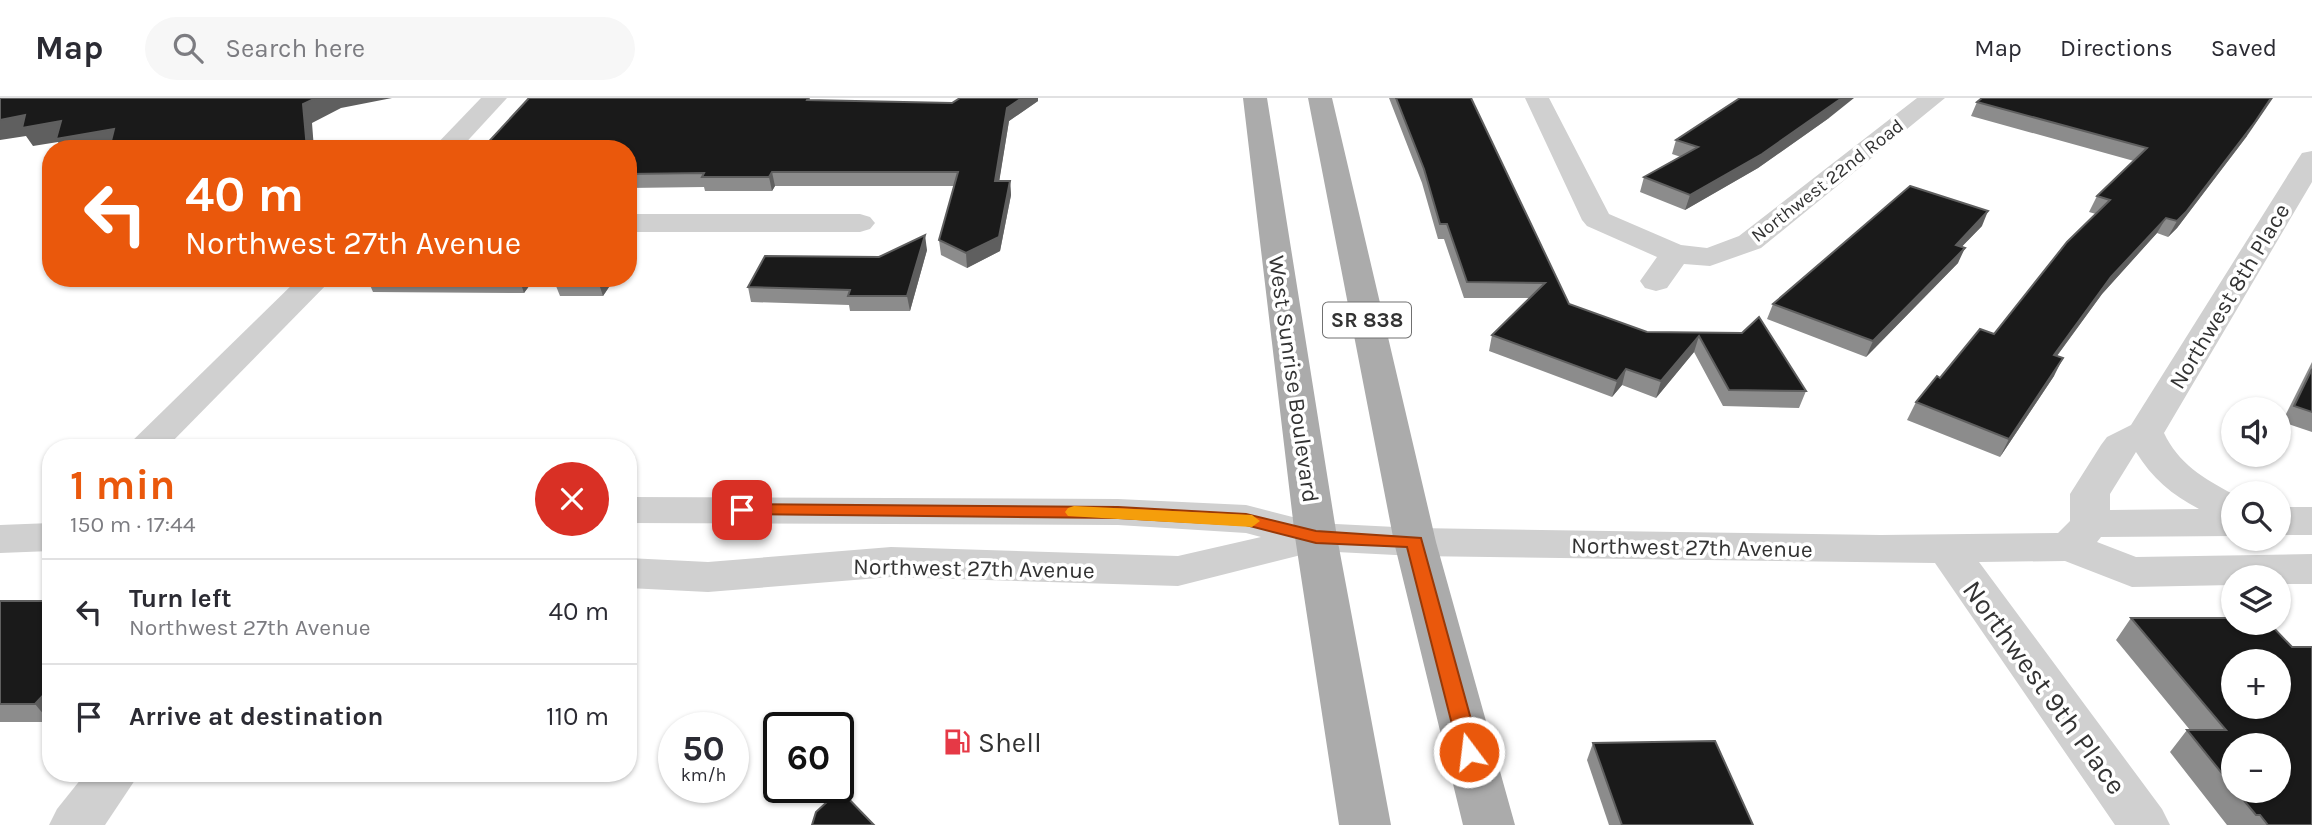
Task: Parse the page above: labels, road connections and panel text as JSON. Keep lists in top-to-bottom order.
{
  "streets": {
    "main road": ["SR 838", "West Sunrise Boulevard"],
    "street": [
      "Northwest 22nd Road",
      "Northwest 8th Place",
      "Northwest 27th Avenue",
      "Northwest 9th Place"
    ]
  },
  "crossings": [
    ["Northwest 8th Place", "Northwest 27th Avenue"],
    ["SR 838", "Northwest 27th Avenue"],
    ["West Sunrise Boulevard", "Northwest 27th Avenue"],
    ["Northwest 27th Avenue", "Northwest 9th Place"]
  ],
  "places": {
    "fuel station": ["Shell"]
  },
  "page": {
    "header": "Map",
    "search": "Search here",
    "nav": ["Map", "Directions", "Saved"],
    "turn": ["40 m", "Northwest 27th Avenue"],
    "map_buttons": ["+", "−"],
    "heading": ["1 min", "150 m · 17:44"],
    "list": [
      {
        "name": "Turn left",
        "note": "Northwest 27th Avenue",
        "value": "40 m"
      },
      {
        "name": "Arrive at destination",
        "value": "110 m"
      }
    ],
    "speed": "50 km/h",
    "limit": "60"
  }
}
